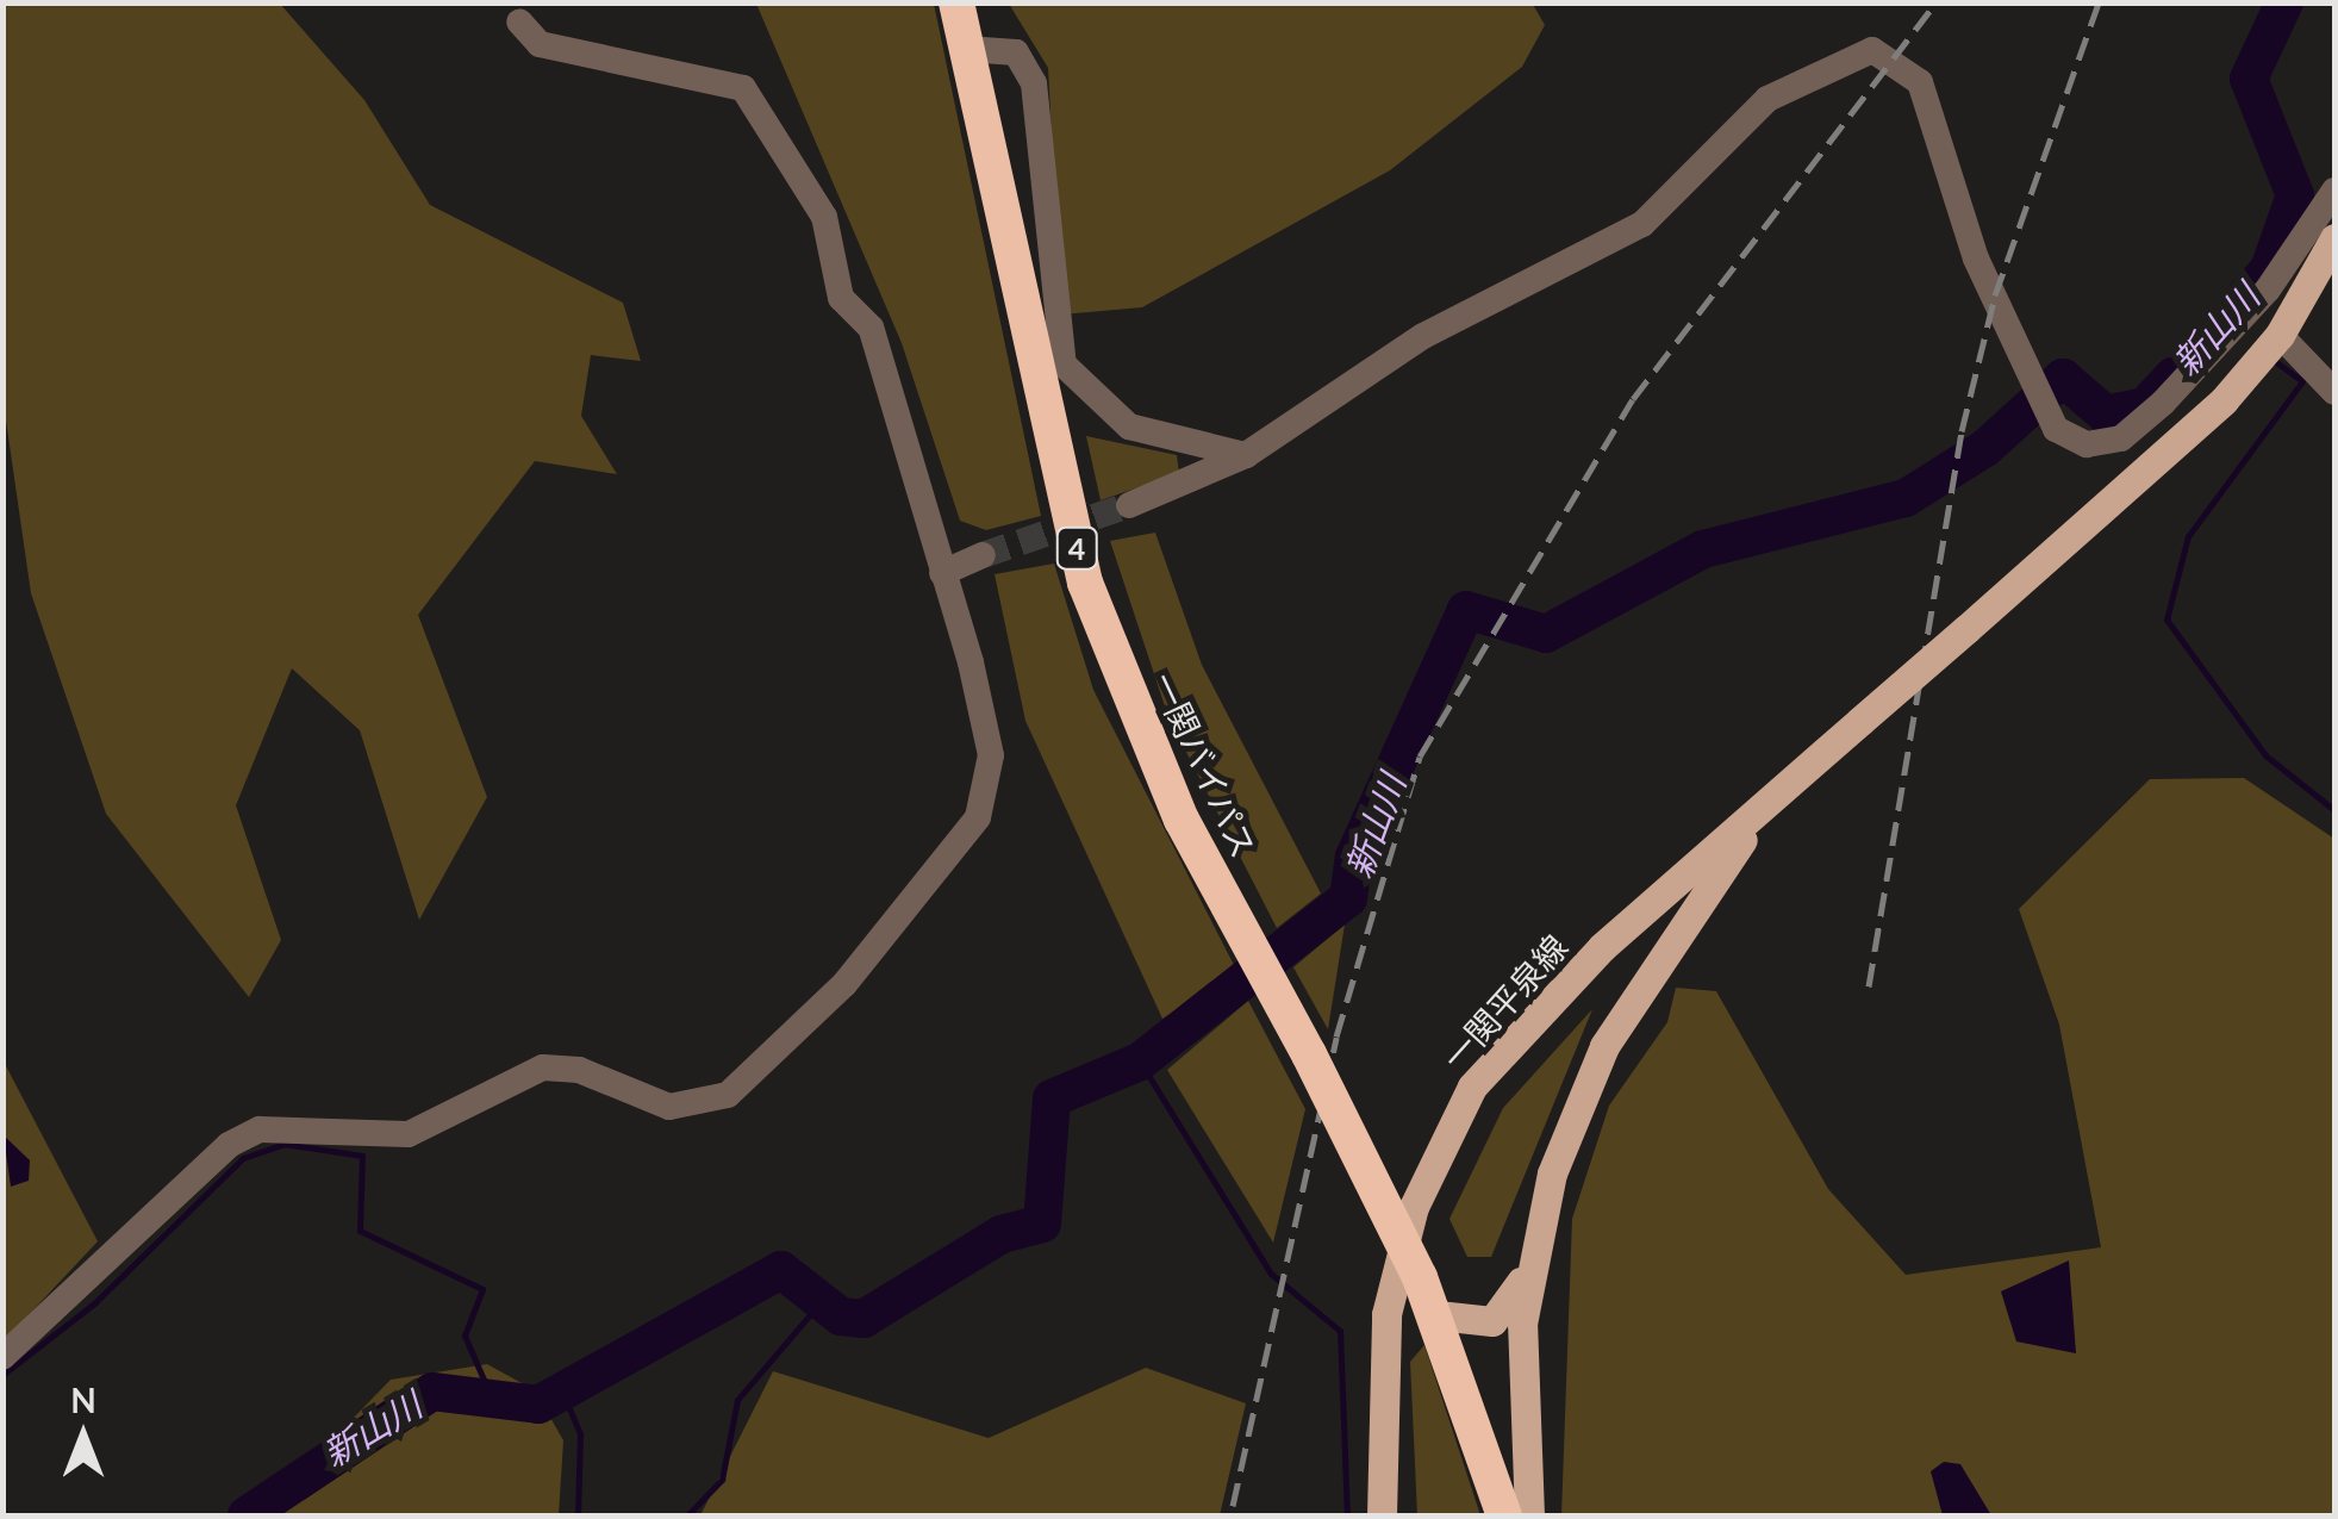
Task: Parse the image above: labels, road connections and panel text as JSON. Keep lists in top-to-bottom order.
{
  "streets": {
    "highway": ["4", "一関バイパス"],
    "main road": ["一関平泉線"]
  },
  "crossings": [
    ["一関バイパス", "一関平泉線"]
  ],
  "water": ["新山川"],
  "north": "top"
}
